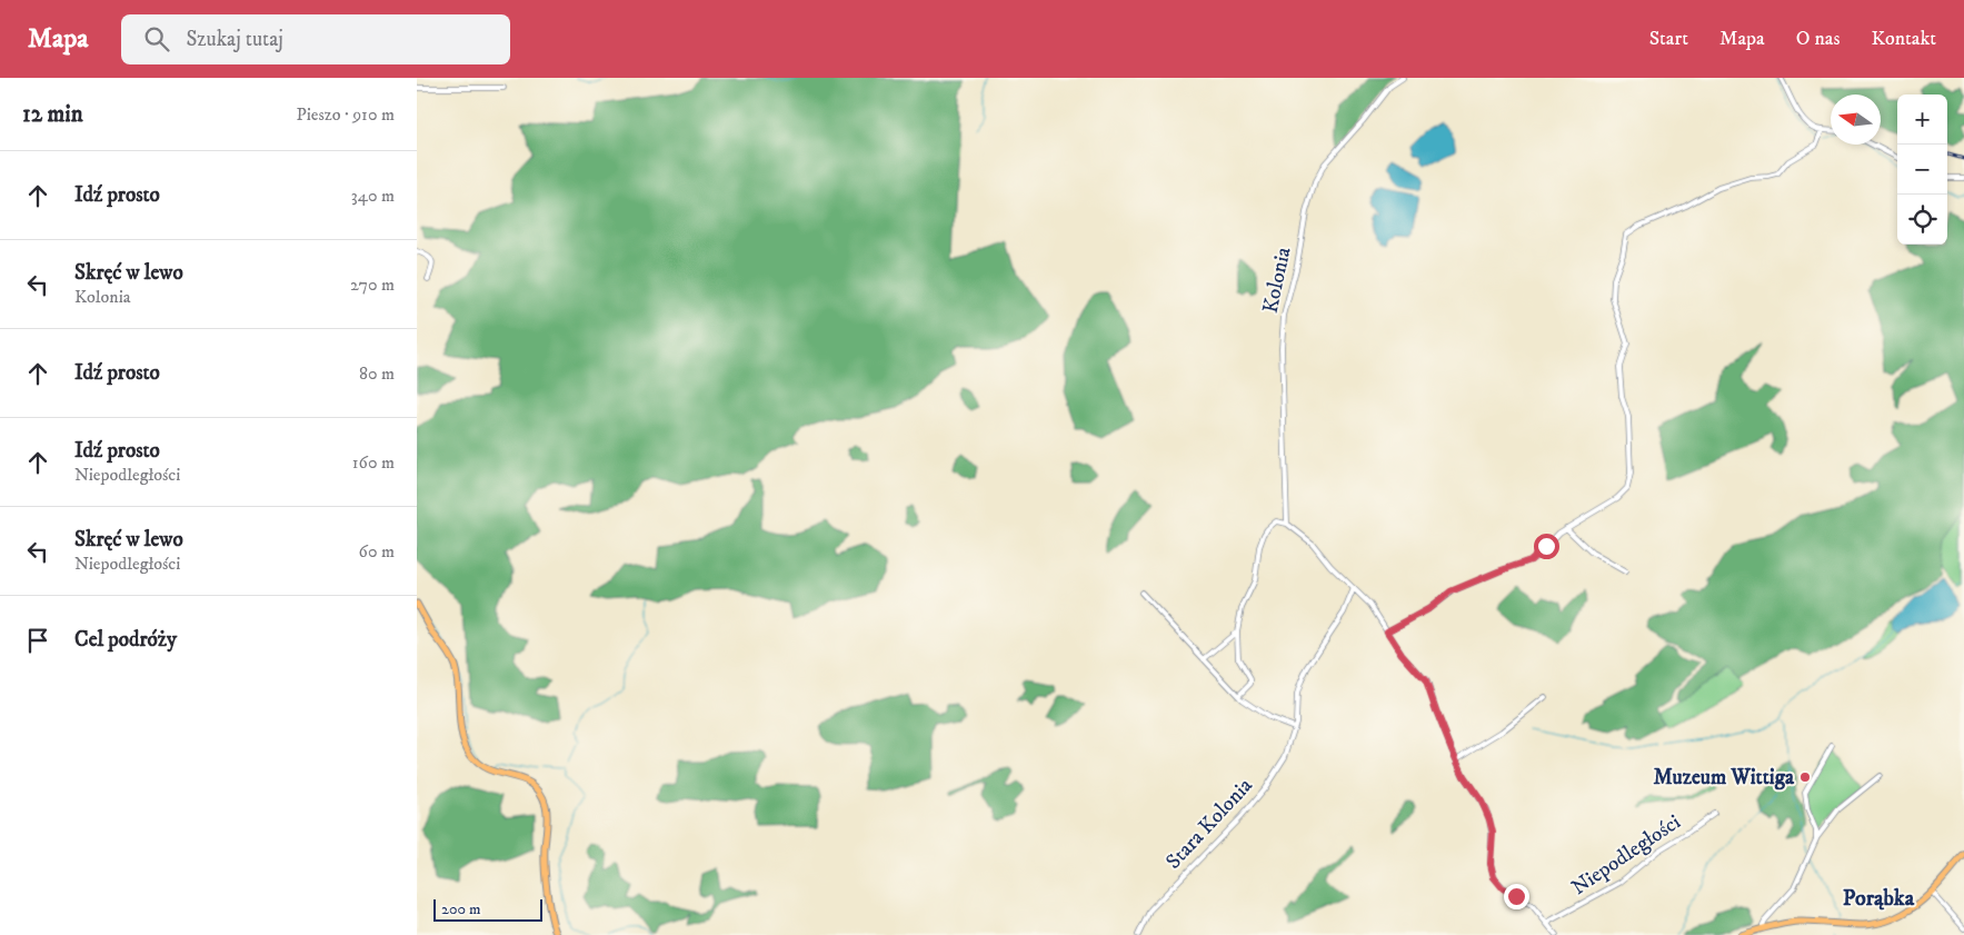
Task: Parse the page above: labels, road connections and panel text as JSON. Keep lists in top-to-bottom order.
{
  "streets": {
    "street": ["Kolonia", "Stara Kolonia", "Niepodległości"]
  },
  "districts": ["Porąbka"],
  "places": ["Muzeum Wittiga"],
  "scale_bar": "200 m",
  "north": "left",
  "page": {
    "header": "Mapa",
    "search": "Szukaj tutaj",
    "nav": [
      "Start",
      "Mapa",
      "O nas",
      "Kontakt"
    ],
    "heading": ["12 min", "Pieszo · 910 m"],
    "map_buttons": ["+", "−"],
    "list": [
      ["Idź prosto", "340 m"],
      ["Skręć w lewo", "Kolonia", "270 m"],
      ["Idź prosto", "80 m"],
      ["Idź prosto", "Niepodległości", "160 m"],
      ["Skręć w lewo", "Niepodległości", "60 m"],
      "Cel podróży"
    ],
    "scale": "200 m"
  }
}
